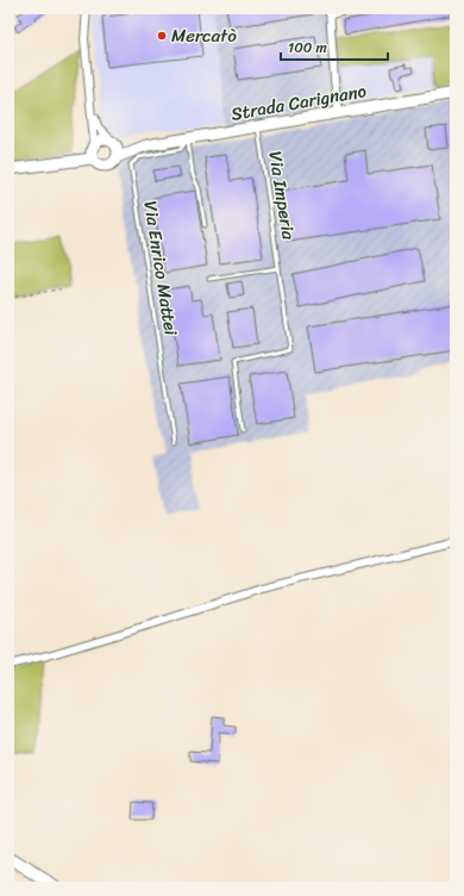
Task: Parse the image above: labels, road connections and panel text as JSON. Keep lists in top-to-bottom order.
{
  "streets": {
    "street": ["Strada Carignano"],
    "lane": ["Via Imperia", "Via Enrico Mattei"]
  },
  "crossings": [
    ["Strada Carignano", "Via Imperia"],
    ["Strada Carignano", "Via Enrico Mattei"]
  ],
  "places": ["Mercatò"],
  "scale_bar": "100 m"
}
